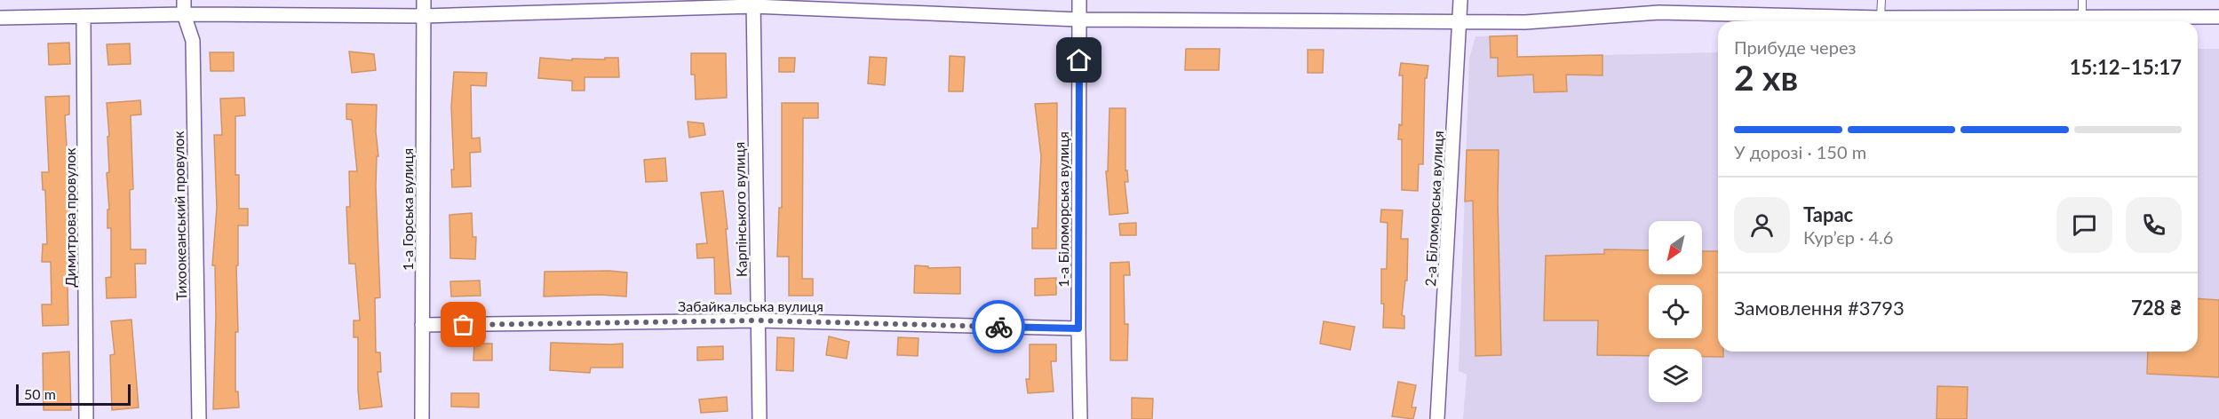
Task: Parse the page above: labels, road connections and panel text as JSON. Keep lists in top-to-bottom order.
{
  "streets": {
    "street": [
      "2-а Біломорська вулиця",
      "1-а Горська вулиця",
      "Карпінського вулиця",
      "1-а Біломорська вулиця",
      "Тихоокеанський провулок",
      "Димитрова провулок",
      "Забайкальська вулиця"
    ]
  },
  "crossings": [
    ["1-а Горська вулиця", "Забайкальська вулиця"],
    ["Карпінського вулиця", "Забайкальська вулиця"],
    ["1-а Біломорська вулиця", "Забайкальська вулиця"]
  ],
  "scale_bar": "50 m",
  "north": "bottom left",
  "page": {
    "heading": ["2 хв", "Прибуде через", "15:12–15:17"],
    "panel": [
      "Тарас",
      "Кур’єр · 4.6",
      "Замовлення #3793",
      "728 ₴"
    ],
    "bar": "У дорозі · 150 m",
    "scale": "50 m"
  }
}
